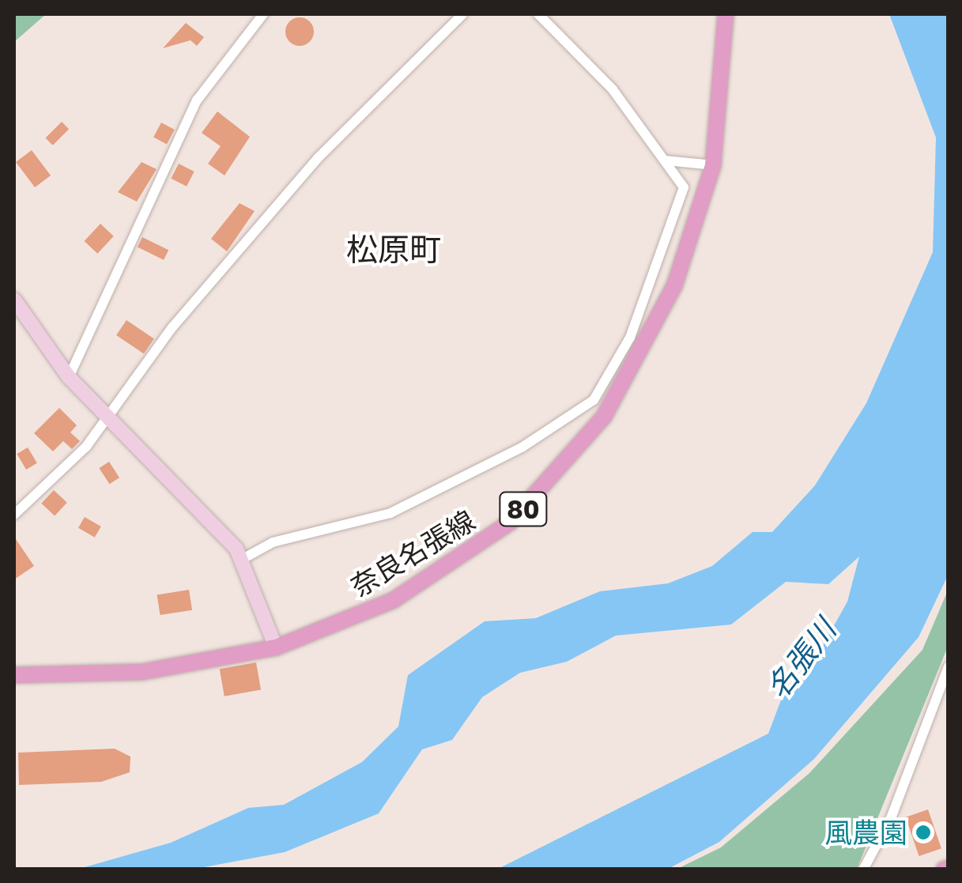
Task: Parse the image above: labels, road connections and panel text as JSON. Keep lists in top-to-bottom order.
{
  "streets": {
    "main road": ["80", "奈良名張線"]
  },
  "districts": ["松原町"],
  "water": ["名張川"],
  "places": ["風農園"]
}
